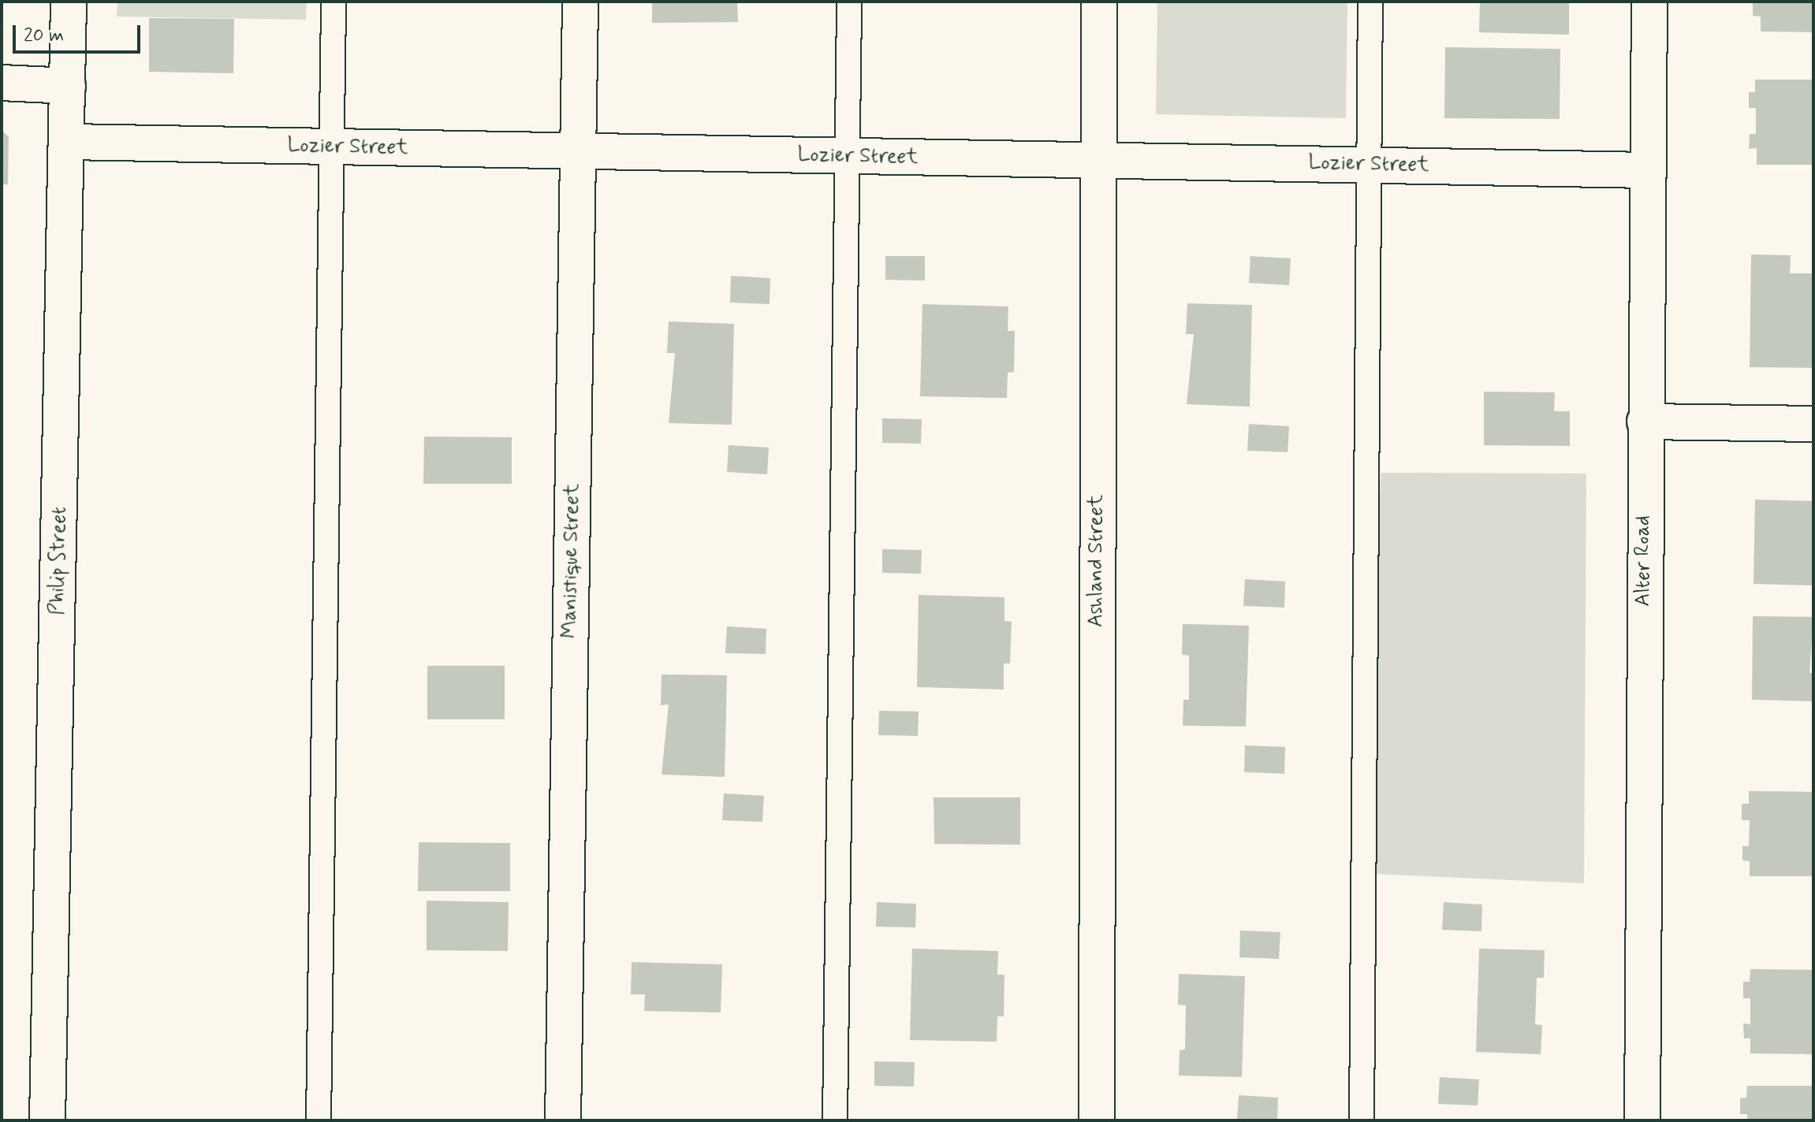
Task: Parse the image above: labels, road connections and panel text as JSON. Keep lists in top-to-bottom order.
{
  "streets": {
    "street": [
      "Lozier Street",
      "Philip Street",
      "Manistique Street",
      "Ashland Street",
      "Alter Road"
    ]
  },
  "crossings": [
    ["Lozier Street", "Philip Street"],
    ["Lozier Street", "Manistique Street"],
    ["Lozier Street", "Ashland Street"],
    ["Lozier Street", "Alter Road"]
  ],
  "scale_bar": "20 m"
}
